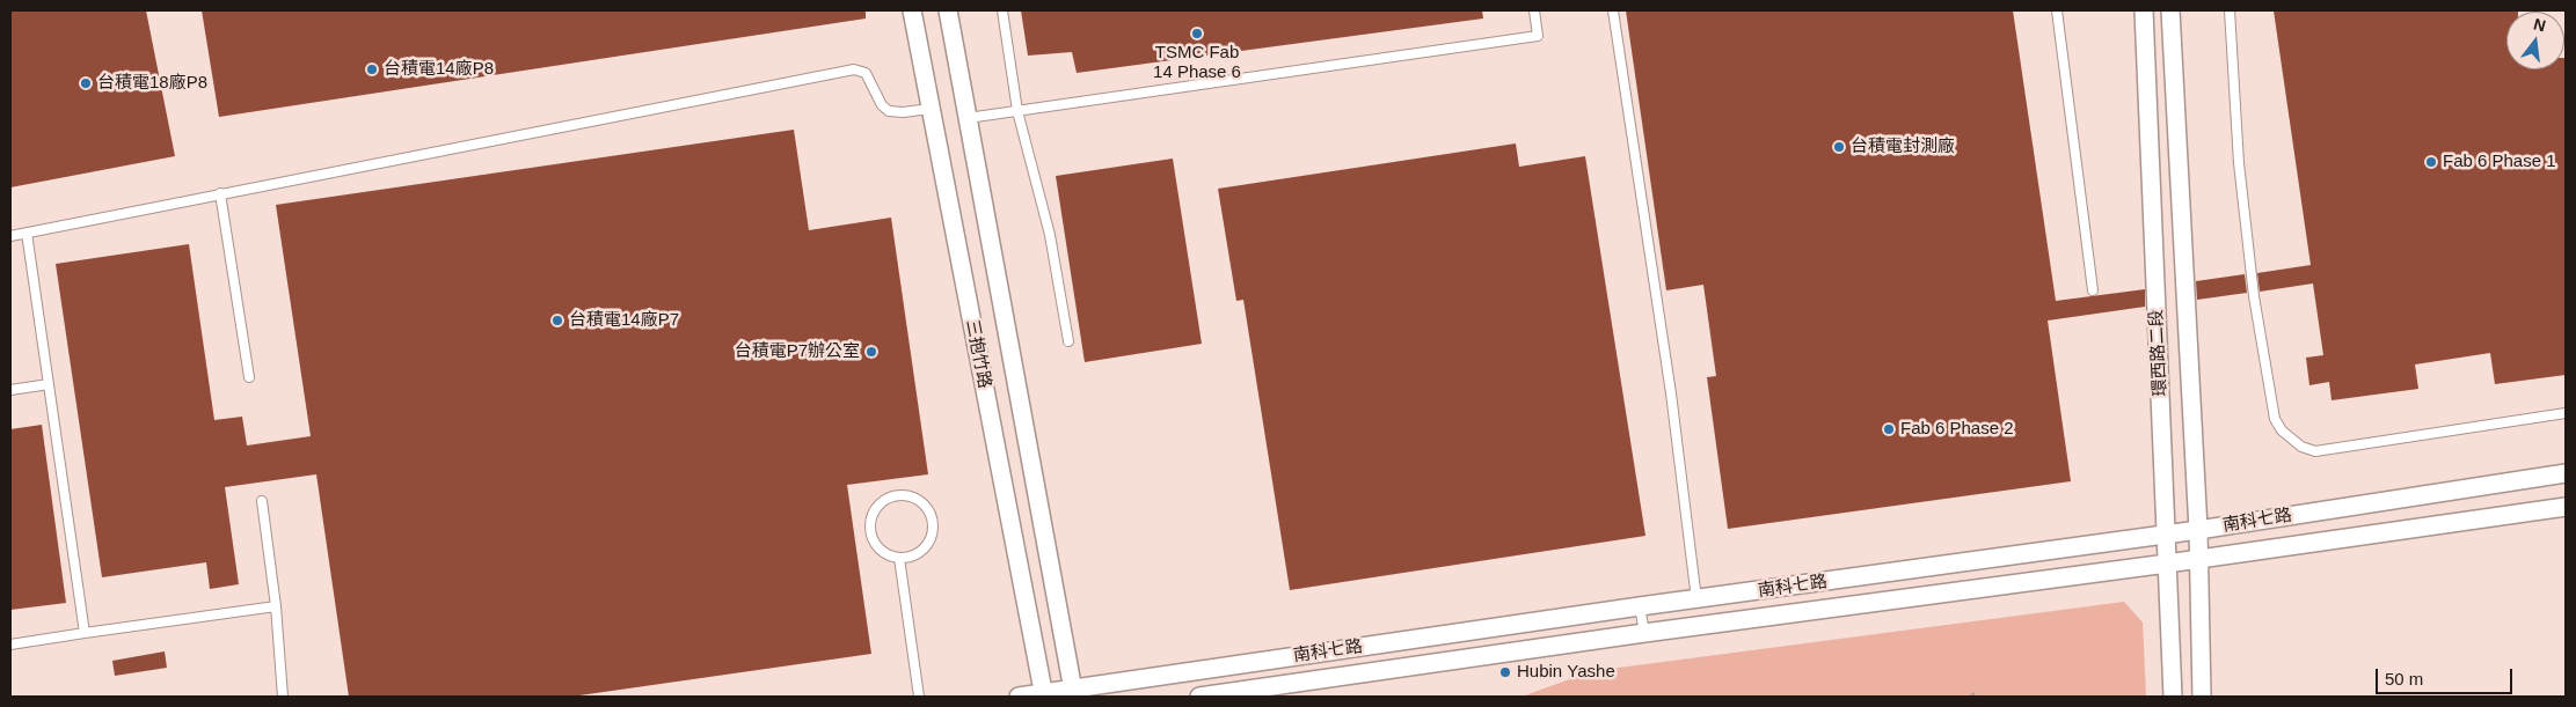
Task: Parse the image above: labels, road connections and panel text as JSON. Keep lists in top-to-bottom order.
{
  "streets": {
    "street": ["環西路二段", "三抱竹路", "南科七路"]
  },
  "crossings": [
    ["環西路二段", "南科七路"],
    ["三抱竹路", "南科七路"]
  ],
  "places": [
    "TSMC Fab 14 Phase 6",
    "台積電14廠P8",
    "台積電18廠P8",
    "台積電封測廠",
    "Fab 6 Phase 1",
    "台積電14廠P7",
    "台積電P7辦公室",
    "Fab 6 Phase 2",
    "Hubin Yashe"
  ],
  "scale_bar": "50 m",
  "north": "top"
}
